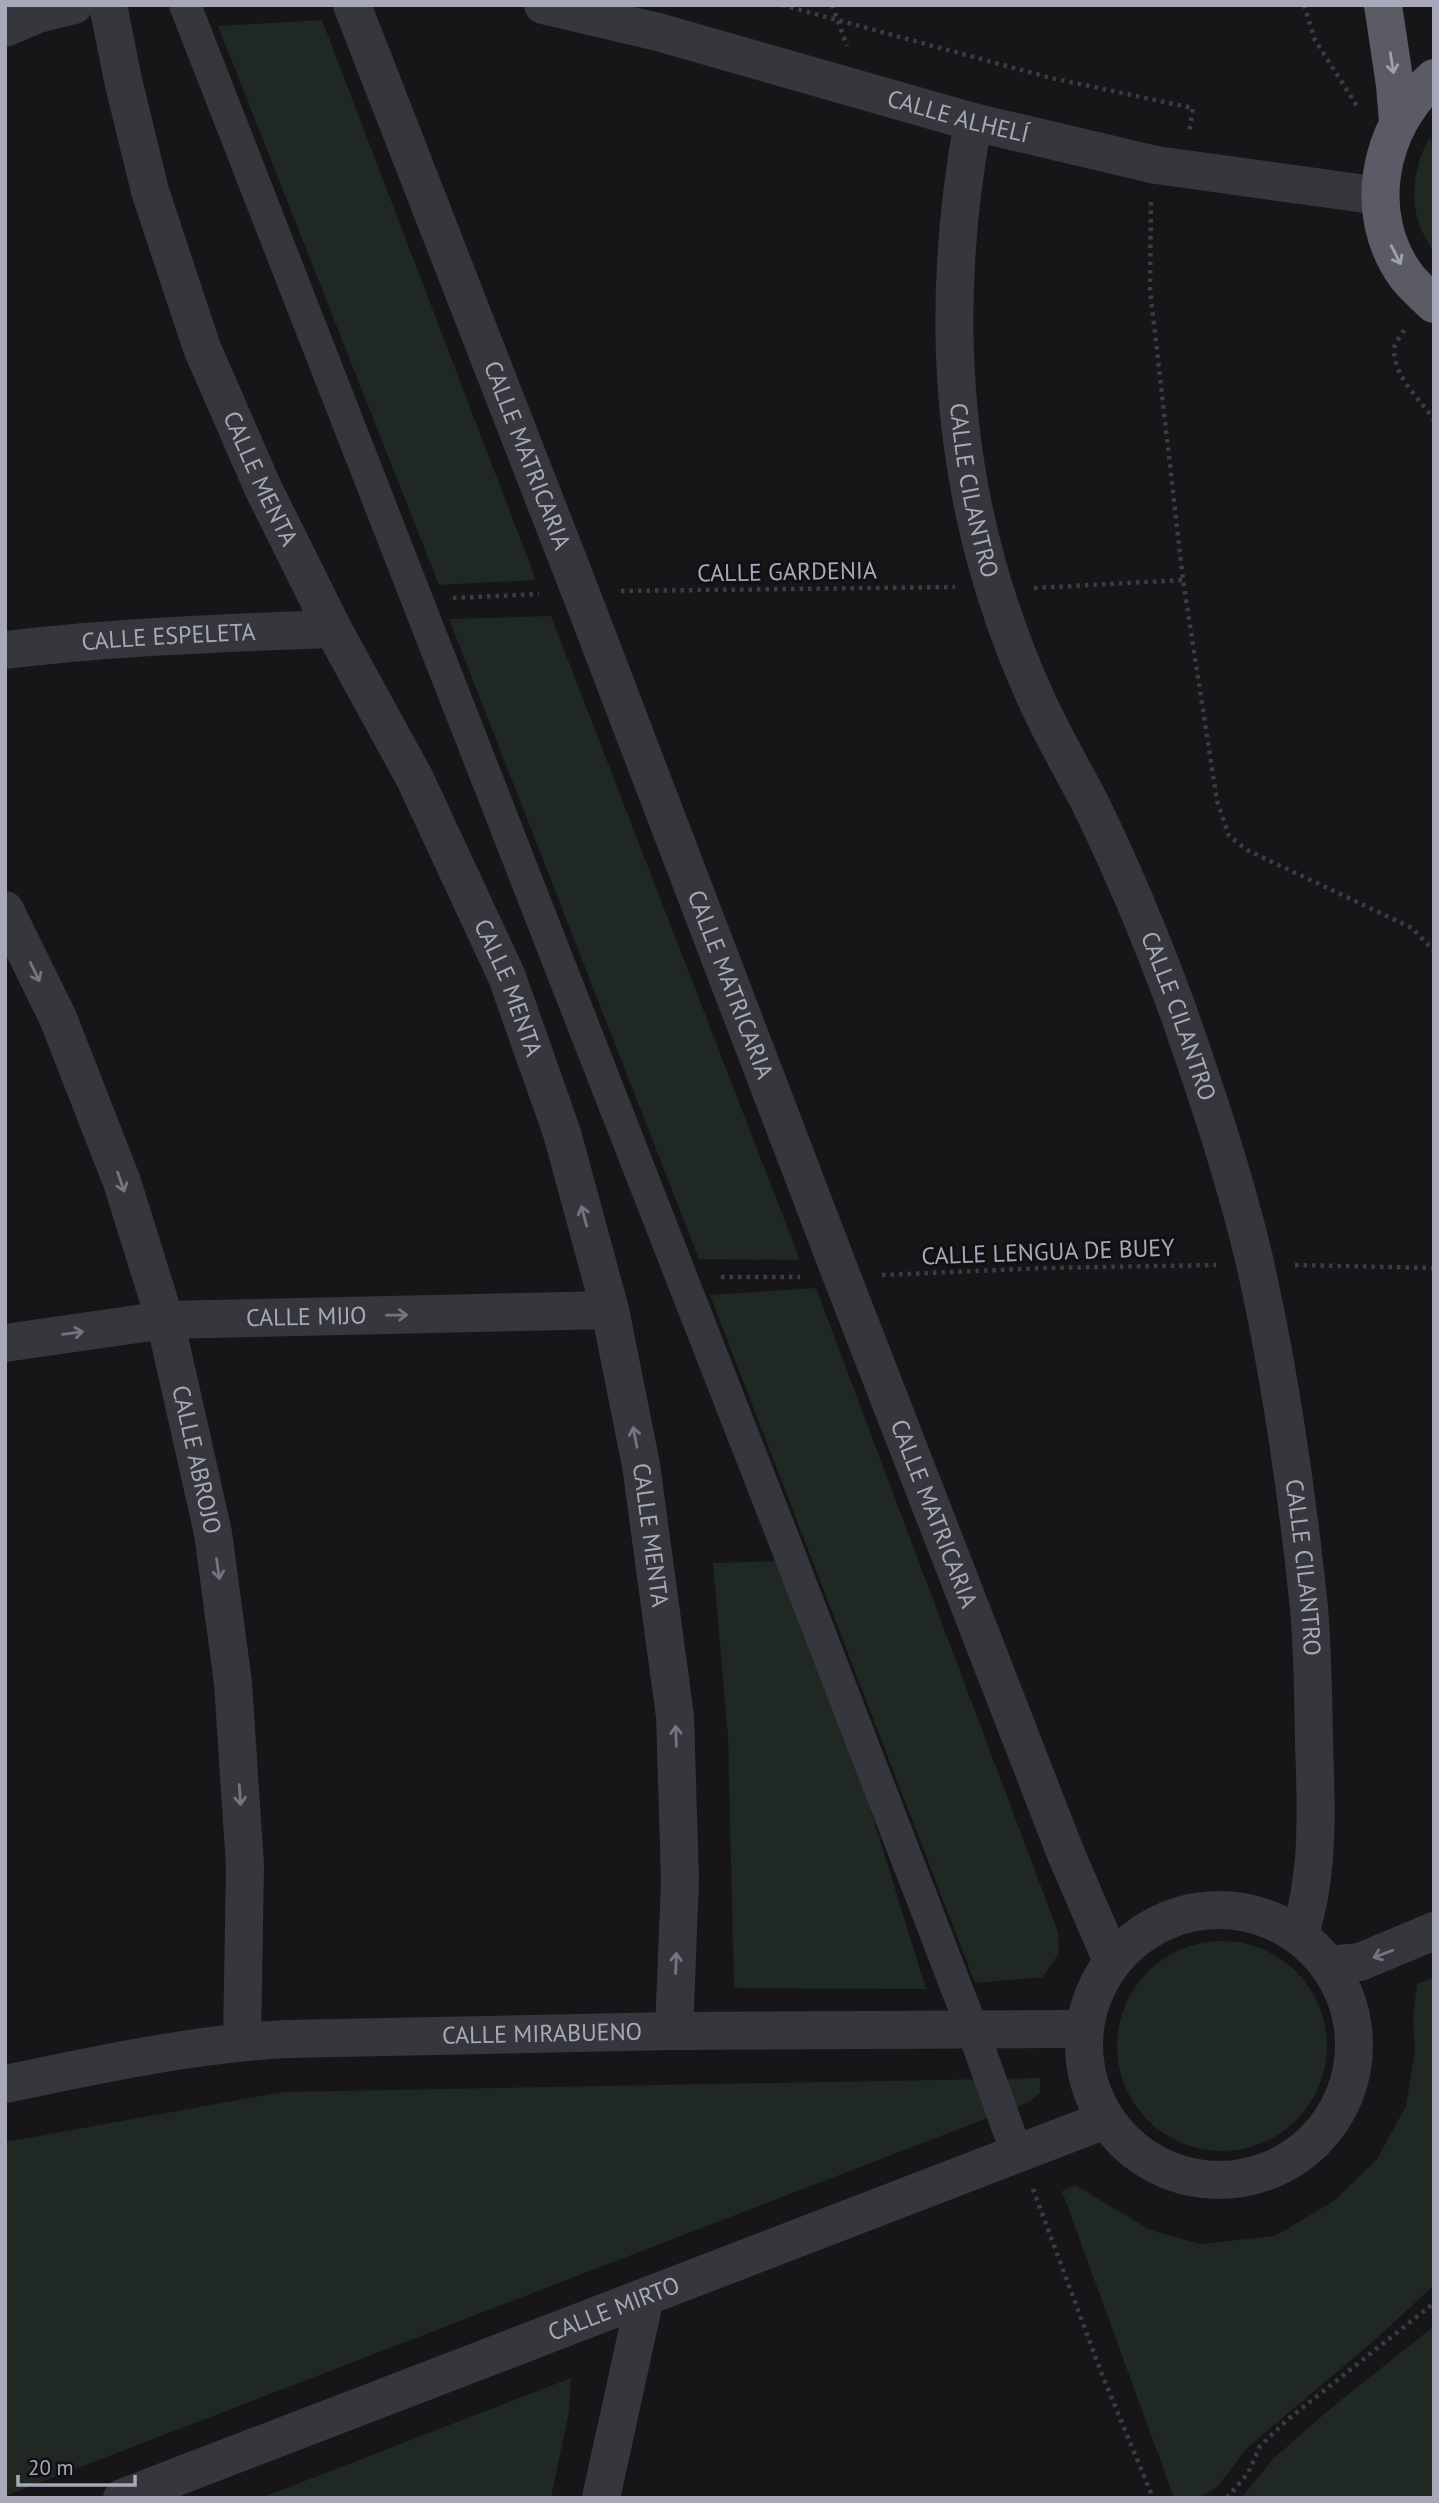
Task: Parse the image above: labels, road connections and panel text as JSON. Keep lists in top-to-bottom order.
{
  "streets": {
    "street": [
      "CALLE ALHELÍ",
      "CALLE MATRICARIA",
      "CALLE MENTA",
      "CALLE CILANTRO",
      "CALLE ESPELETA",
      "CALLE MIJO",
      "CALLE ABROJO",
      "CALLE MIRABUENO",
      "CALLE MIRTO"
    ],
    "path": ["CALLE GARDENIA", "CALLE LENGUA DE BUEY"]
  },
  "crossings": [
    ["CALLE ALHELÍ", "CALLE CILANTRO"],
    ["CALLE MATRICARIA", "CALLE GARDENIA"],
    ["CALLE MATRICARIA", "CALLE LENGUA DE BUEY"],
    ["CALLE MENTA", "CALLE ESPELETA"],
    ["CALLE MENTA", "CALLE MIJO"],
    ["CALLE MENTA", "CALLE MIRABUENO"],
    ["CALLE CILANTRO", "CALLE GARDENIA"],
    ["CALLE CILANTRO", "CALLE LENGUA DE BUEY"],
    ["CALLE MIJO", "CALLE ABROJO"],
    ["CALLE ABROJO", "CALLE MIRABUENO"]
  ],
  "one_way": ["CALLE MIJO", "CALLE ABROJO"],
  "scale_bar": "20 m"
}
